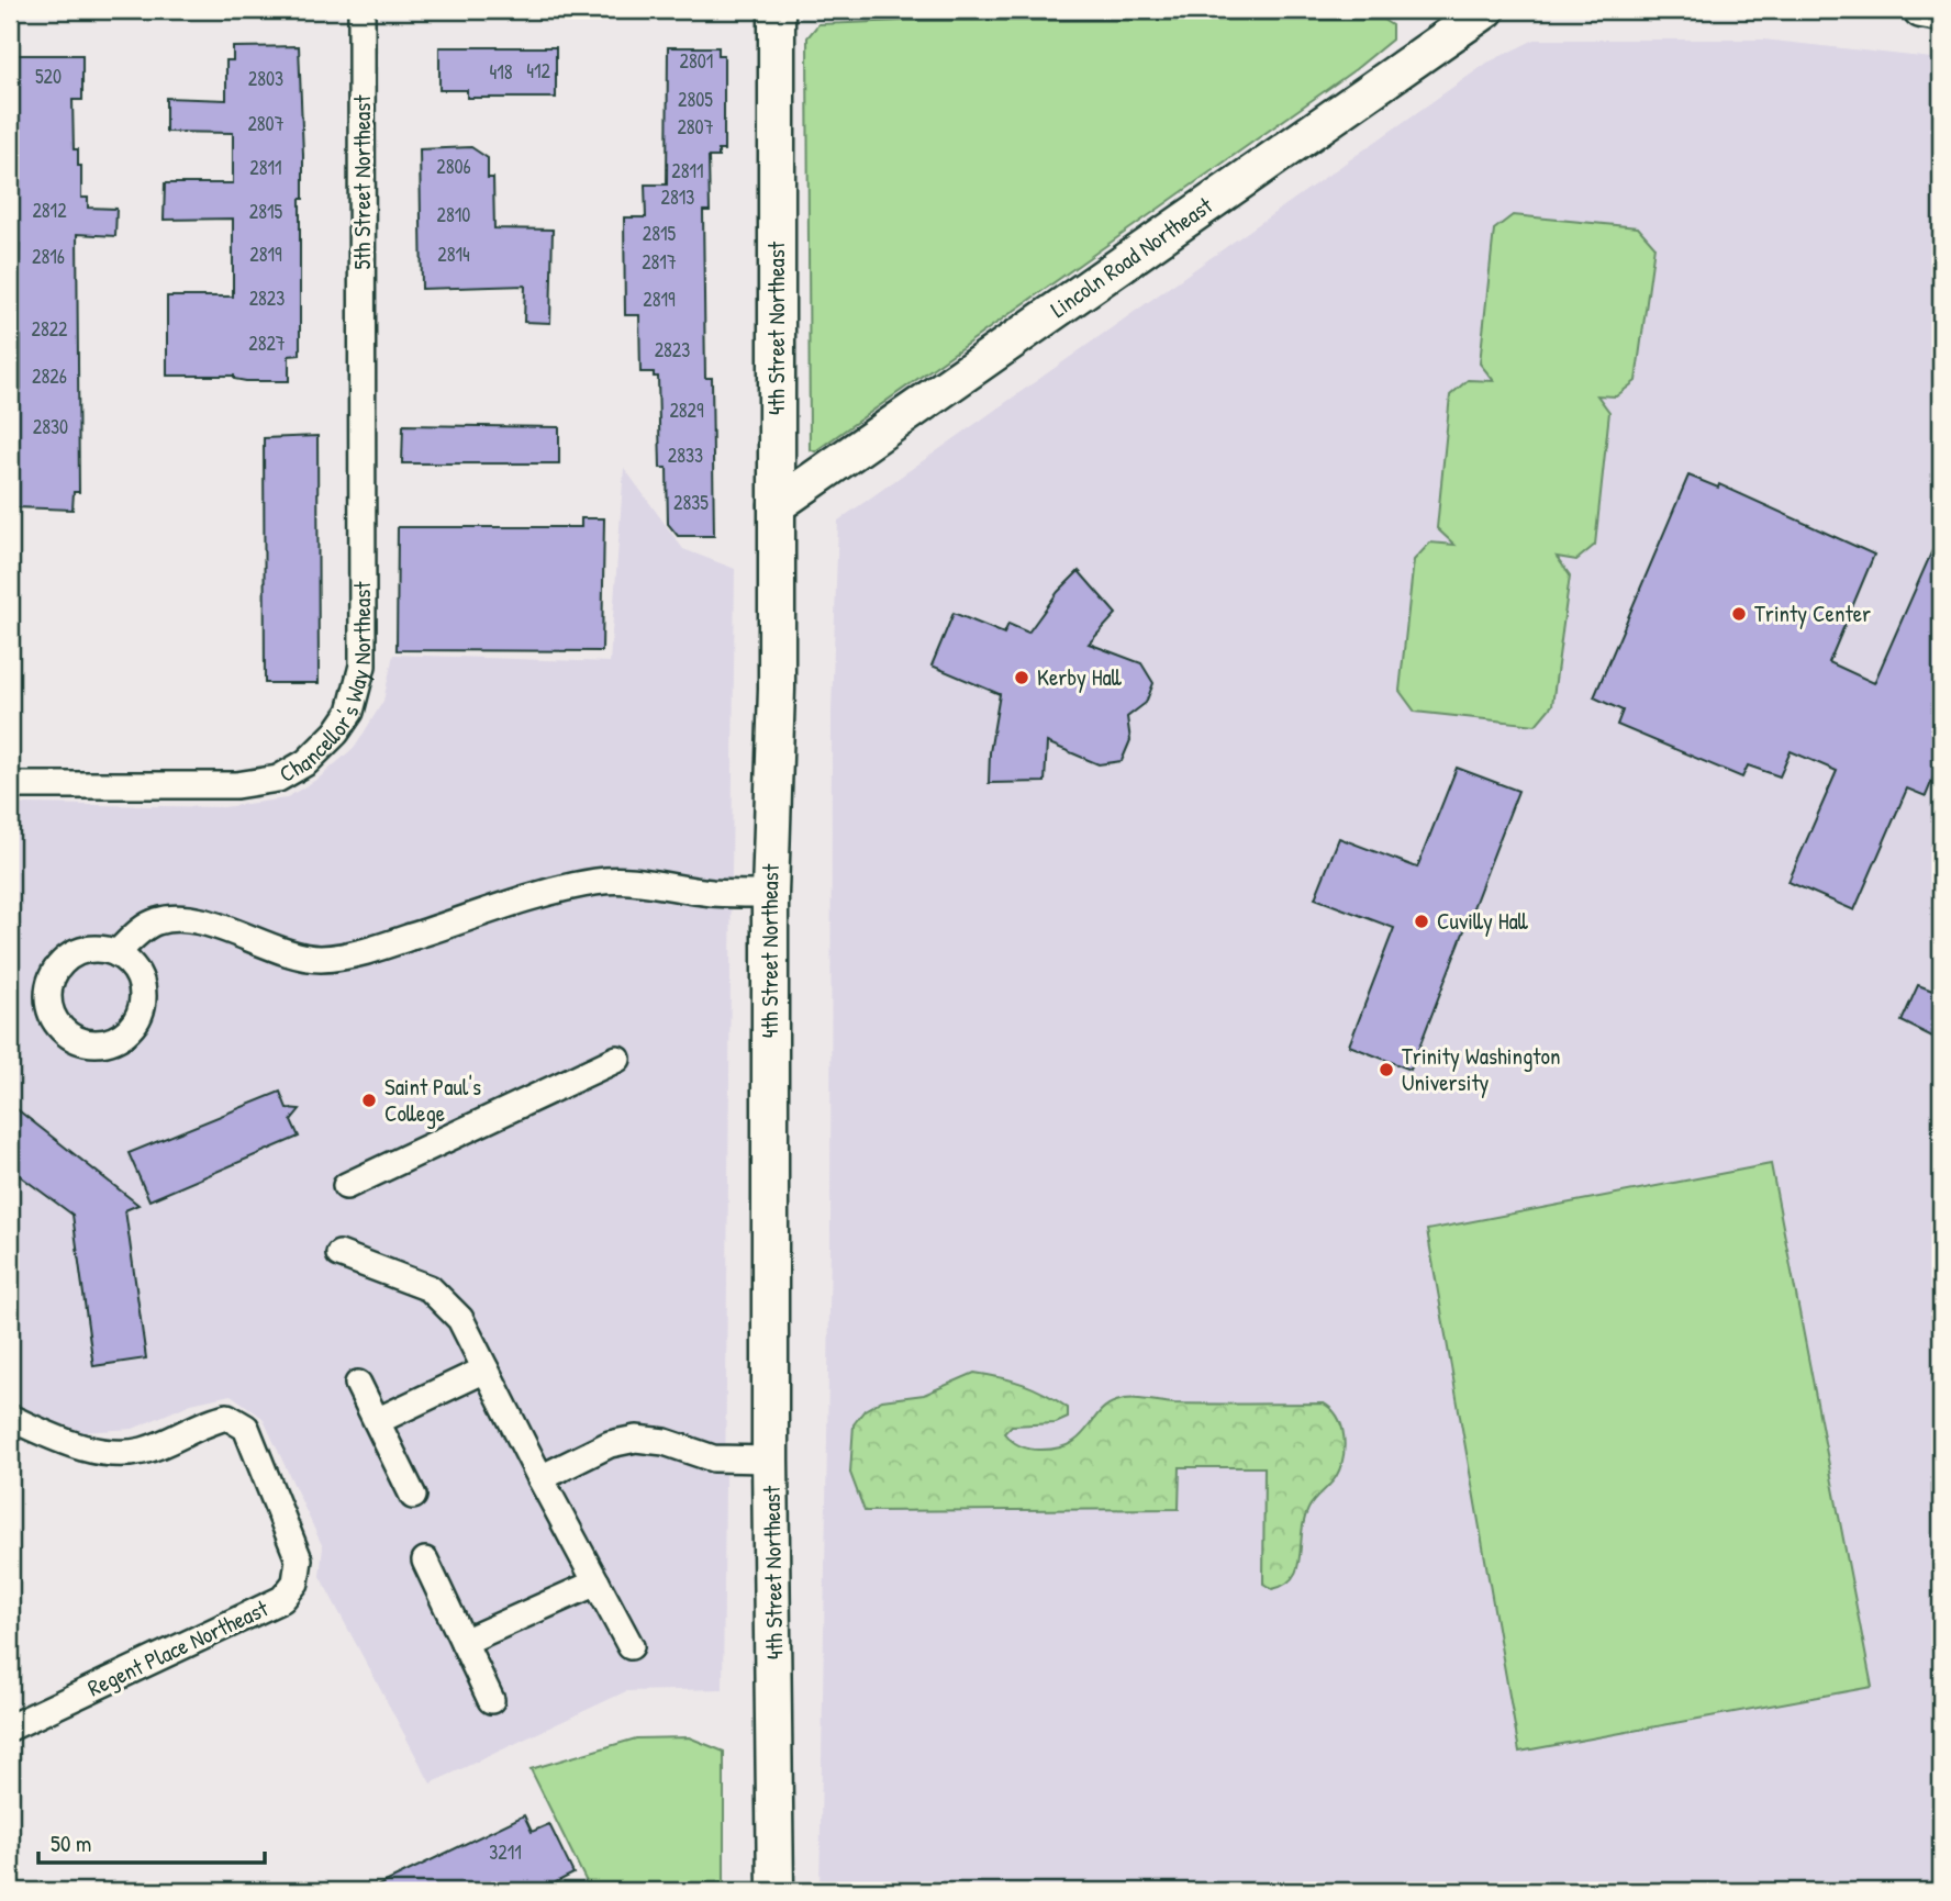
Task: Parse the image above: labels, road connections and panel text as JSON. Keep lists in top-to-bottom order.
{
  "streets": {
    "street": [
      "5th Street Northeast",
      "Lincoln Road Northeast",
      "4th Street Northeast",
      "Chancellor's Way Northeast",
      "Regent Place Northeast"
    ]
  },
  "crossings": [
    ["5th Street Northeast", "Chancellor's Way Northeast"],
    ["Lincoln Road Northeast", "4th Street Northeast"]
  ],
  "places": [
    "Trinty Center",
    "Kerby Hall",
    "Cuvilly Hall",
    "Trinity Washington University",
    "Saint Paul's College"
  ],
  "house_numbers": [
    "2801",
    "412",
    "418",
    "520",
    "2803",
    "2805",
    "2807",
    "2807",
    "2806",
    "2811",
    "2811",
    "2813",
    "2812",
    "2815",
    "2810",
    "2815",
    "2819",
    "2814",
    "2816",
    "2817",
    "2823",
    "2819",
    "2822",
    "2827",
    "2823",
    "2826",
    "2829",
    "2830",
    "2833",
    "2835",
    "3211"
  ],
  "scale_bar": "50 m"
}
